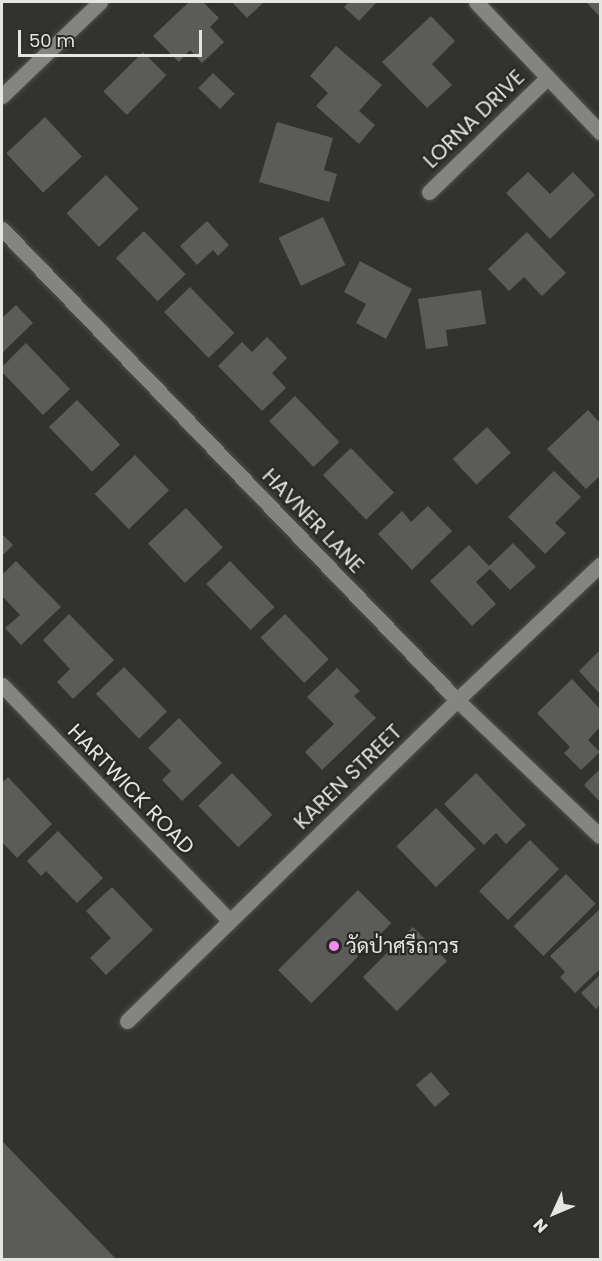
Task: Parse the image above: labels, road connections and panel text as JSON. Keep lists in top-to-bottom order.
{
  "streets": {
    "street": [
      "LORNA DRIVE",
      "HAVNER LANE",
      "KAREN STREET",
      "HARTWICK ROAD"
    ]
  },
  "crossings": [
    ["HAVNER LANE", "KAREN STREET"],
    ["KAREN STREET", "HARTWICK ROAD"]
  ],
  "places": ["วัดป่าศรีถาวร"],
  "scale_bar": "50 m",
  "north": "bottom left"
}
